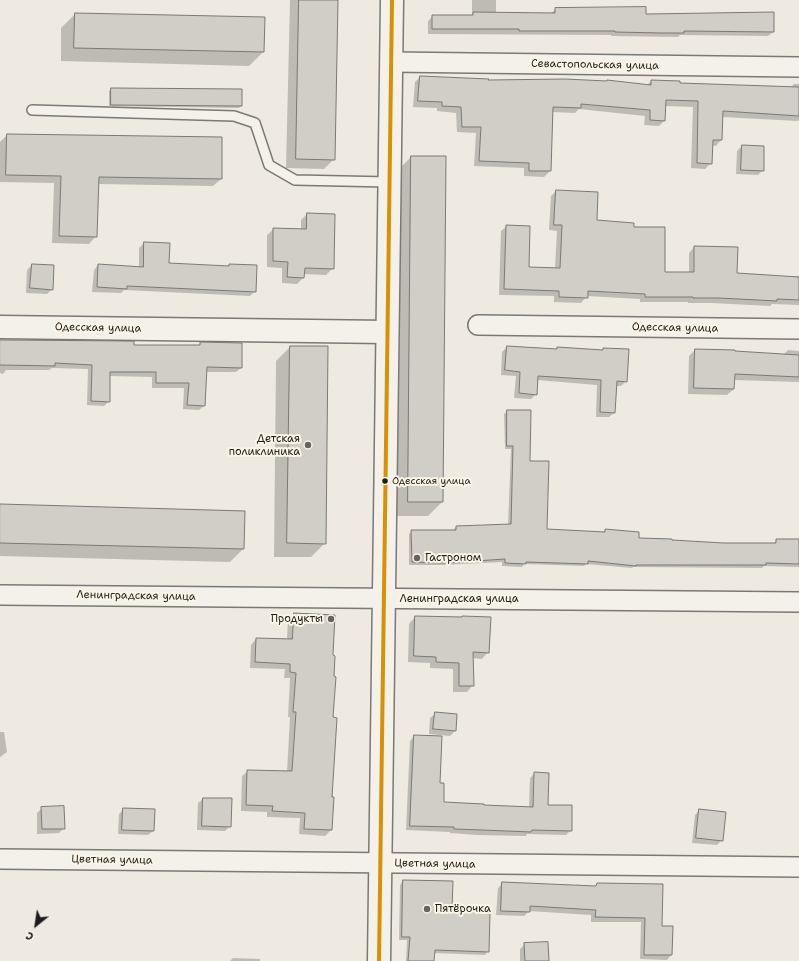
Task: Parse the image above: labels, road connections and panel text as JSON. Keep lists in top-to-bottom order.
{
  "streets": {
    "main road": ["Одесская улица"],
    "street": ["Севастопольская улица", "Ленинградская улица", "Цветная улица"]
  },
  "places": [
    "Детская поликлиника",
    "Одесская улица",
    "Гастроном",
    "Продукты",
    "Пятёрочка"
  ],
  "north": "bottom left"
}
